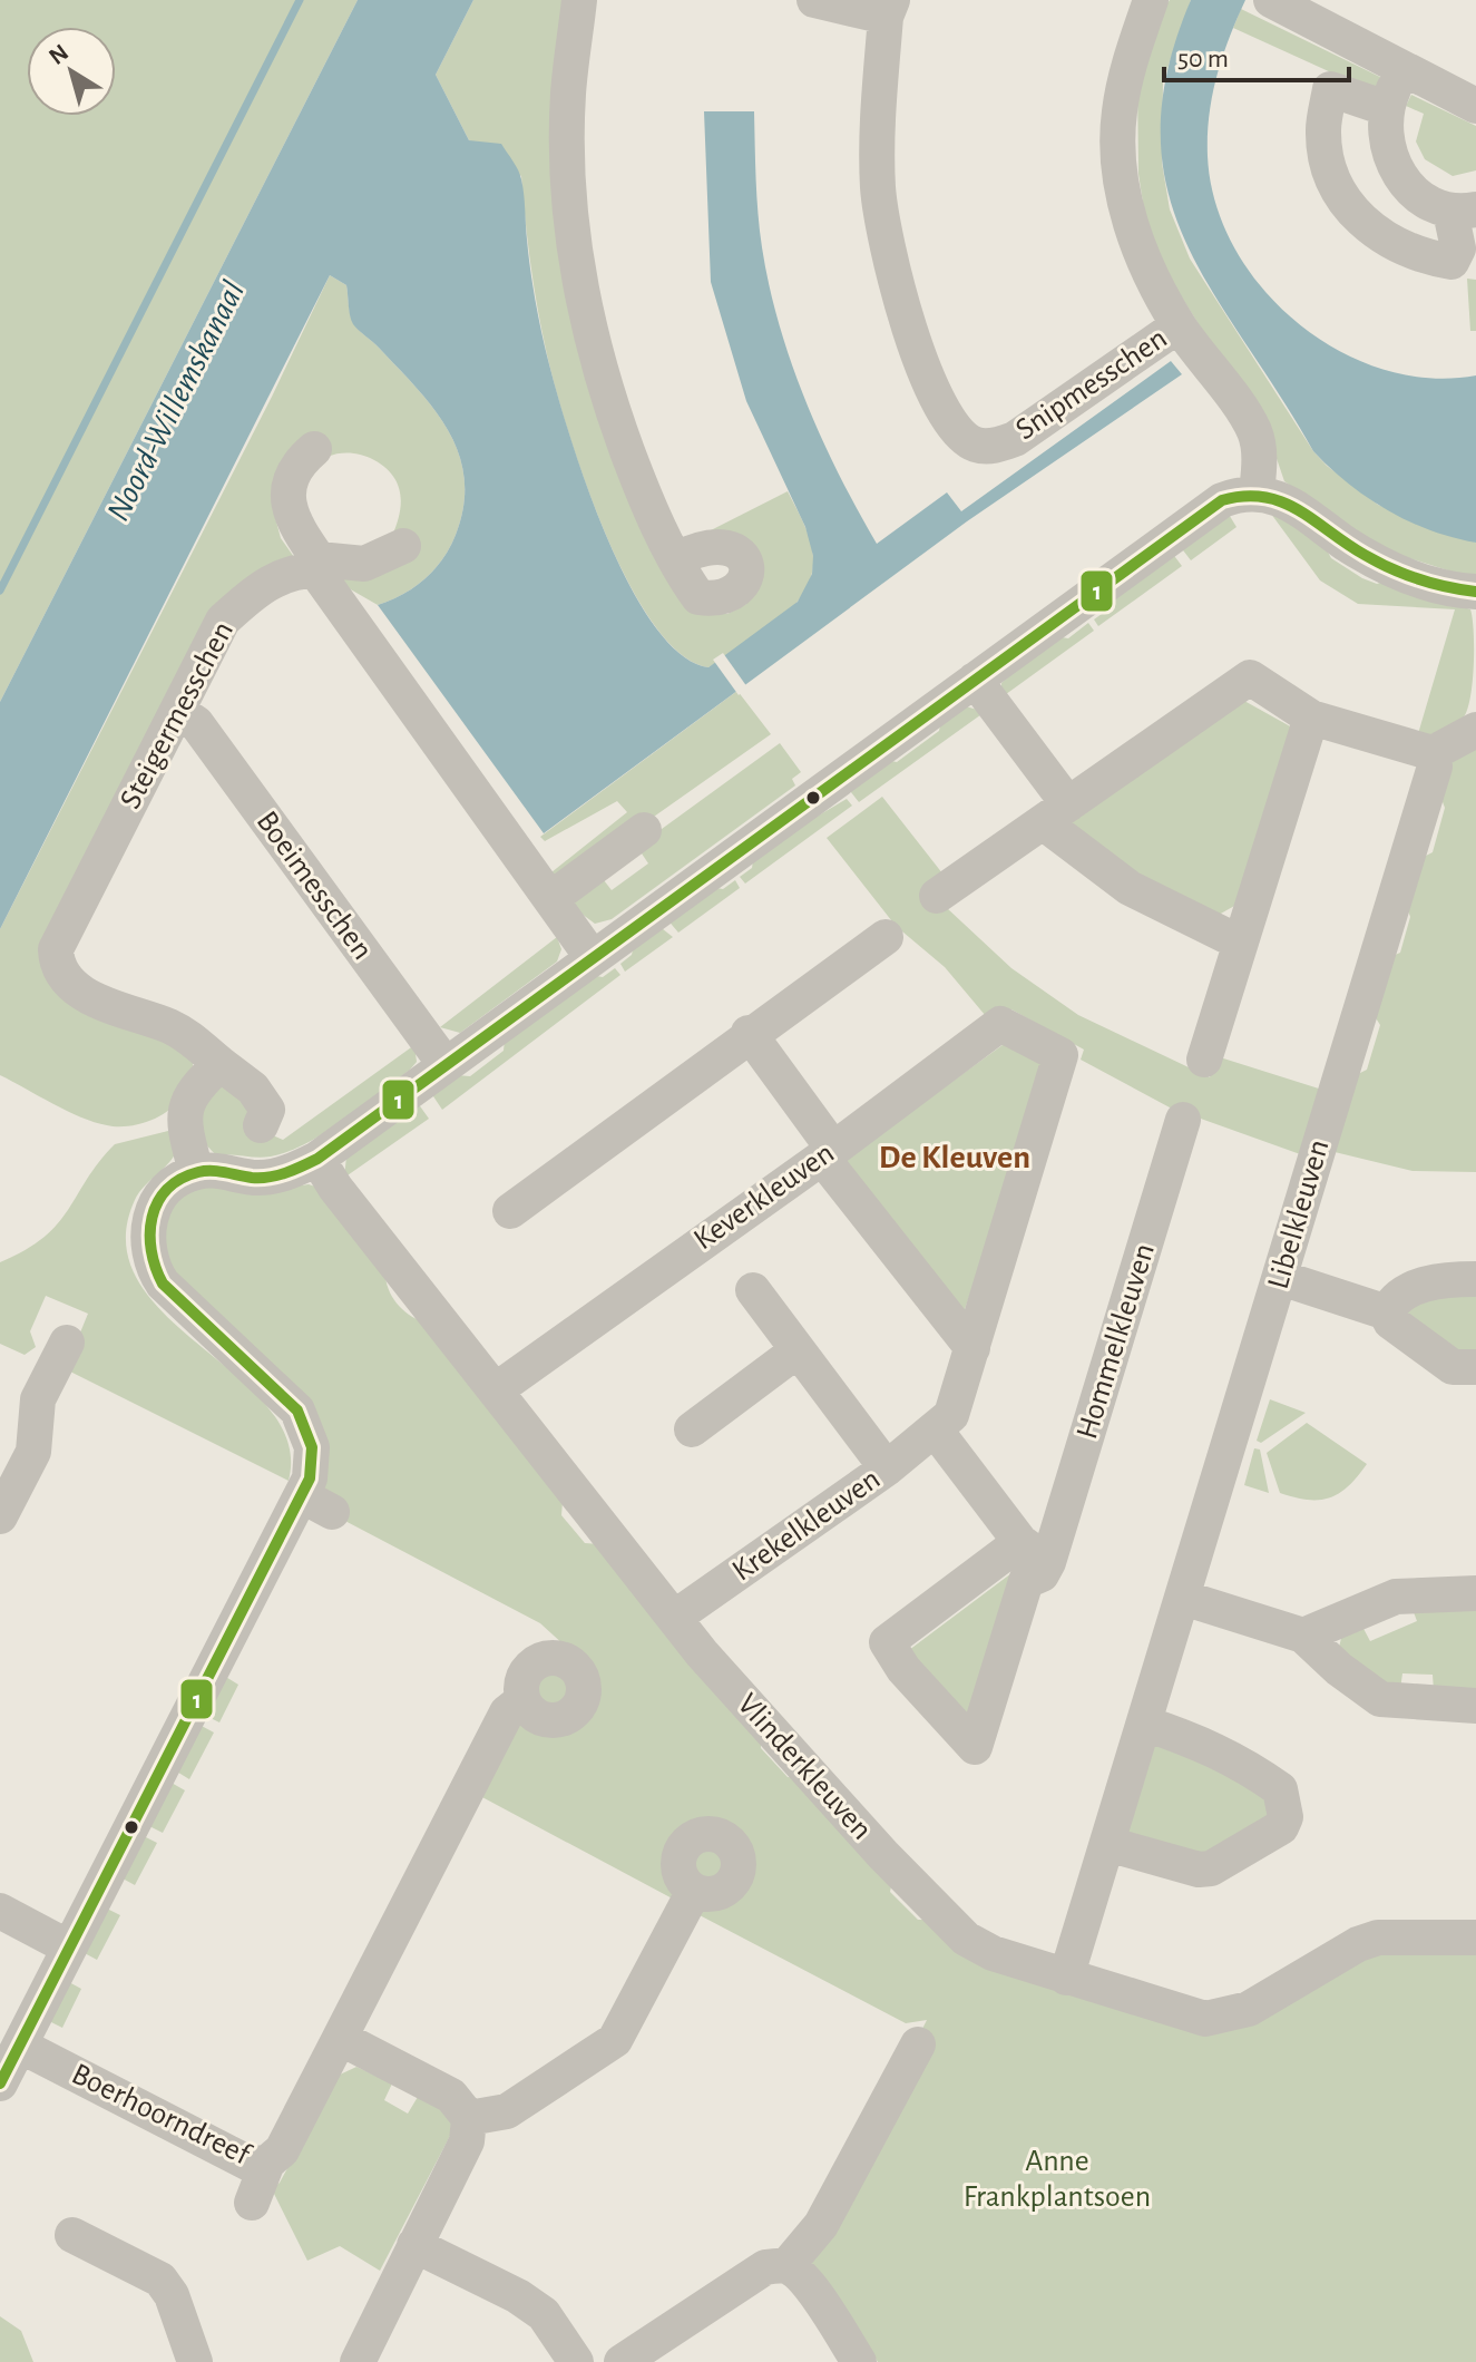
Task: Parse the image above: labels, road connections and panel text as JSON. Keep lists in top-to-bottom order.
{
  "streets": {
    "street": [
      "Snipmesschen",
      "Steigermesschen",
      "Boeimesschen",
      "Keverkleuven",
      "Libelkleuven",
      "Hommelkleuven",
      "Krekelkleuven",
      "Vlinderkleuven",
      "Boerhoorndreef"
    ]
  },
  "crossings": [
    ["Steigermesschen", "Boeimesschen"],
    ["Keverkleuven", "Krekelkleuven"],
    ["Keverkleuven", "Vlinderkleuven"],
    ["Libelkleuven", "Vlinderkleuven"],
    ["Krekelkleuven", "Vlinderkleuven"]
  ],
  "districts": ["De Kleuven"],
  "water": ["Noord-Willemskanaal"],
  "parks": ["Anne Frankplantsoen"],
  "lines": ["transit line 1"],
  "scale_bar": "50 m",
  "north": "top left"
}
